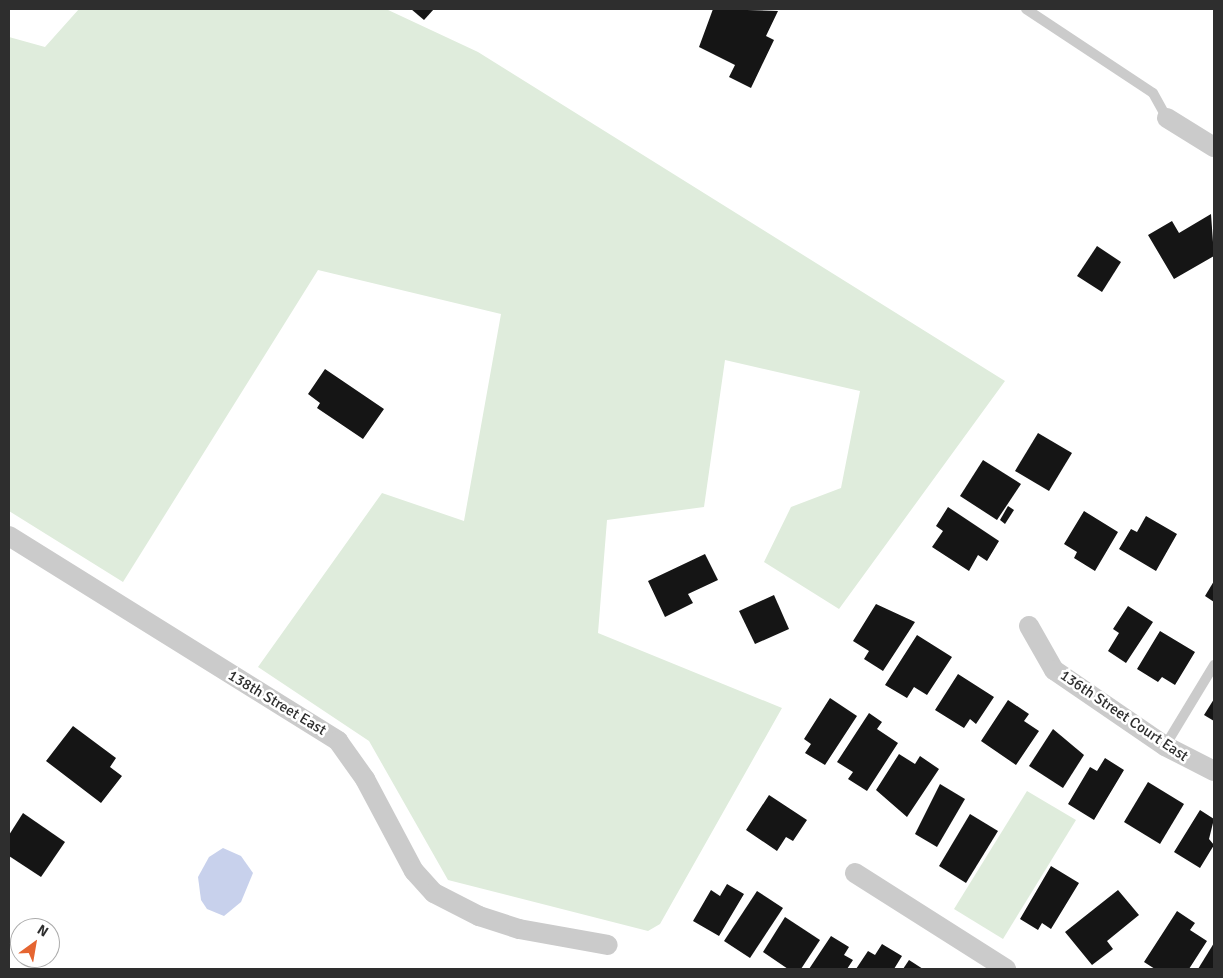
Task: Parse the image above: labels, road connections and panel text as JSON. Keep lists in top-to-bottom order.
{
  "streets": {
    "street": ["138th Street East", "136th Street Court East"]
  },
  "north": "top right"
}
